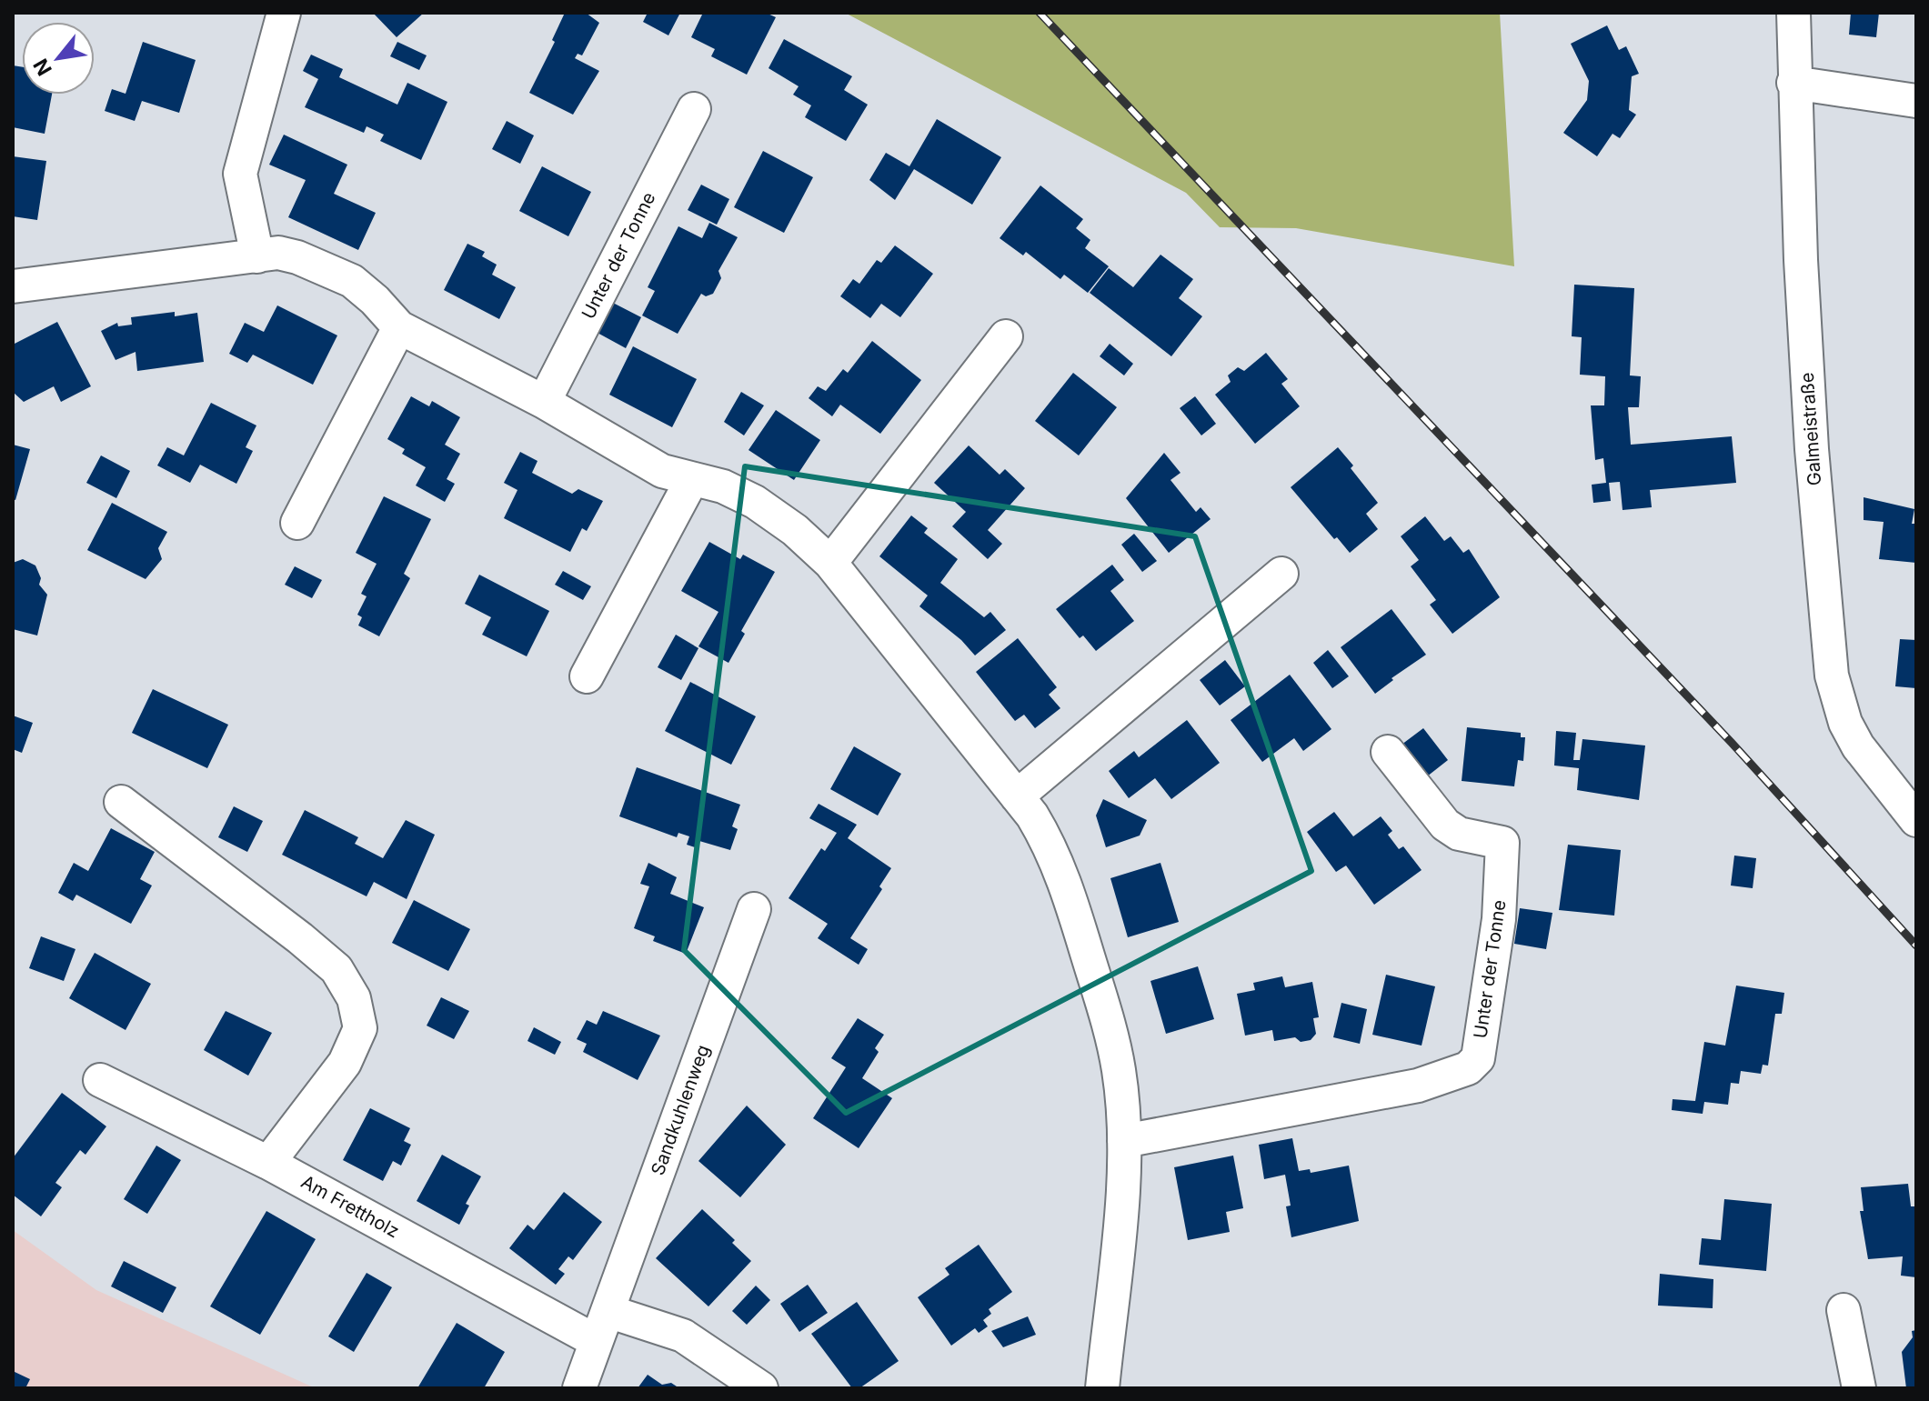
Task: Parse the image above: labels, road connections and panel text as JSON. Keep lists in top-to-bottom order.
{
  "streets": {
    "street": [
      "Unter der Tonne",
      "Galmeistraße",
      "Sandkuhlenweg",
      "Am Frettholz"
    ]
  },
  "crossings": [
    ["Sandkuhlenweg", "Am Frettholz"]
  ],
  "north": "bottom left"
}
